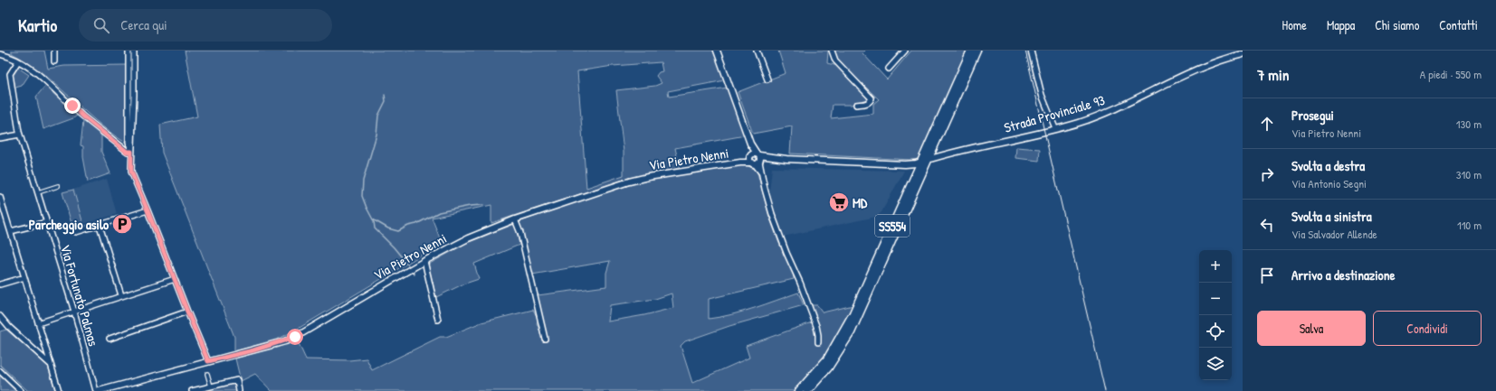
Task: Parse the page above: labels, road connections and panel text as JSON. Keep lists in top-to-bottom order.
{
  "streets": {
    "main road": ["SS554"],
    "street": ["Strada Provinciale 93", "Via Pietro Nenni", "Via Fortunato Palmas"]
  },
  "crossings": [
    ["Strada Provinciale 93", "SS554"]
  ],
  "places": {
    "supermarket": ["MD"],
    "parking": ["Parcheggio asilo"]
  },
  "page": {
    "header": "Kartio",
    "search": "Cerca qui",
    "nav": [
      "Home",
      "Mappa",
      "Chi siamo",
      "Contatti"
    ],
    "heading": ["7 min", "A piedi · 550 m"],
    "list": [
      ["Prosegui", "Via Pietro Nenni", "130 m"],
      ["Svolta a destra", "Via Antonio Segni", "310 m"],
      ["Svolta a sinistra", "Via Salvador Allende", "110 m"],
      "Arrivo a destinazione"
    ],
    "map_buttons": ["+", "−"],
    "buttons": ["Salva", "Condividi"]
  }
}
